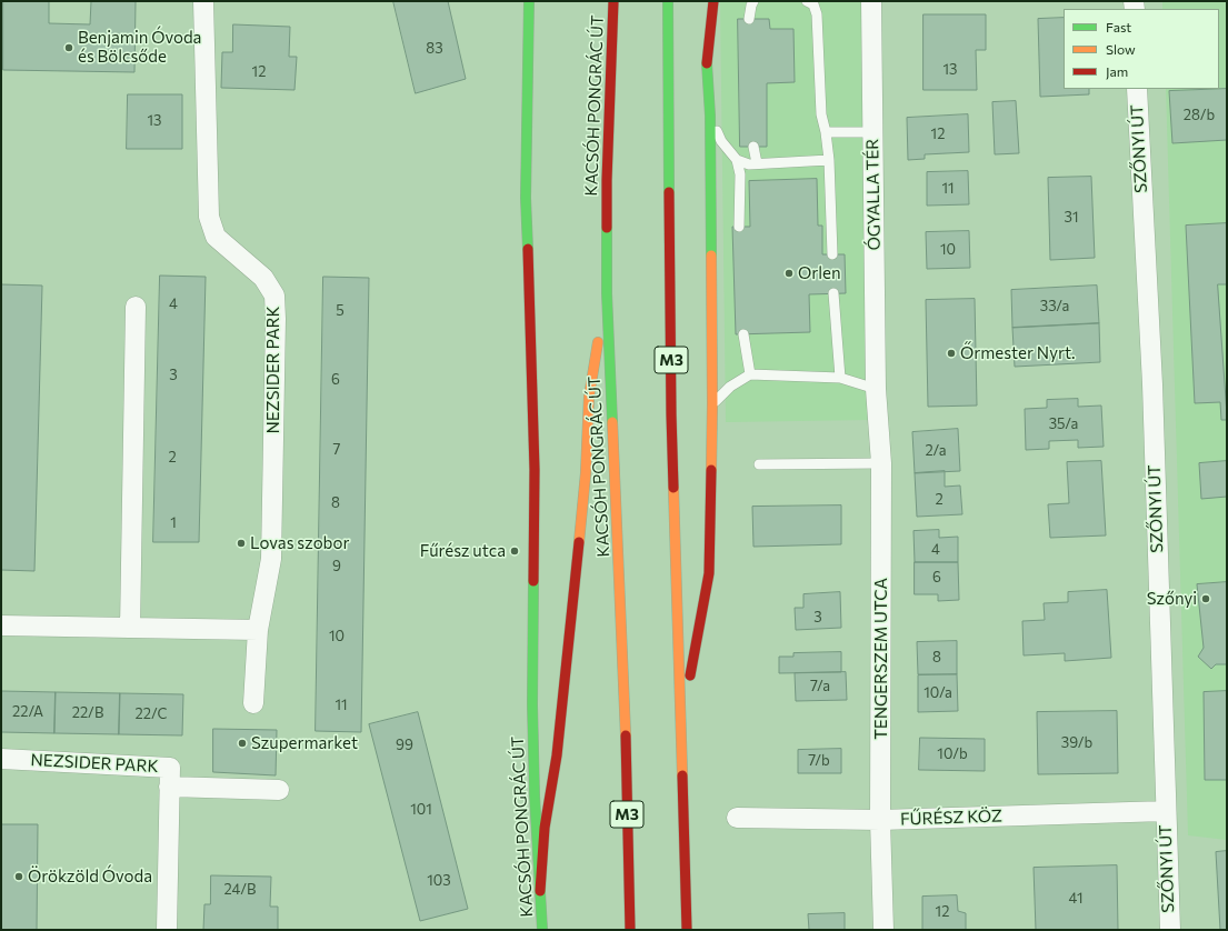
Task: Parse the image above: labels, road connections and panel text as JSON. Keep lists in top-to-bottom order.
{
  "streets": {
    "main road": ["KACSÓH PONGRÁC ÚT", "M3"],
    "street": [
      "SZŐNYI ÚT",
      "ÓGYALLA TÉR",
      "NEZSIDER PARK",
      "TENGERSZEM UTCA",
      "FŰRÉSZ KÖZ"
    ]
  },
  "crossings": [
    ["SZŐNYI ÚT", "FŰRÉSZ KÖZ"],
    ["ÓGYALLA TÉR", "TENGERSZEM UTCA"],
    ["TENGERSZEM UTCA", "FŰRÉSZ KÖZ"]
  ],
  "places": [
    "Benjamin Óvoda és Bölcsőde",
    "Orlen",
    "Őrmester Nyrt.",
    "Lovas szobor",
    "Fűrész utca",
    "Szőnyi",
    "Szupermarket",
    "Örökzöld Óvoda"
  ],
  "house_numbers": [
    "83",
    "13",
    "12",
    "28/b",
    "13",
    "12",
    "11",
    "31",
    "10",
    "4",
    "33/a",
    "5",
    "3",
    "6",
    "35/a",
    "7",
    "2/a",
    "2",
    "2",
    "8",
    "1",
    "4",
    "9",
    "6",
    "3",
    "10",
    "8",
    "7/a",
    "10/a",
    "11",
    "22/A",
    "22/B",
    "22/C",
    "39/b",
    "99",
    "10/b",
    "7/b",
    "101",
    "103",
    "24/B",
    "41",
    "12"
  ],
  "legend": ["Fast", "Slow", "Jam"]
}
